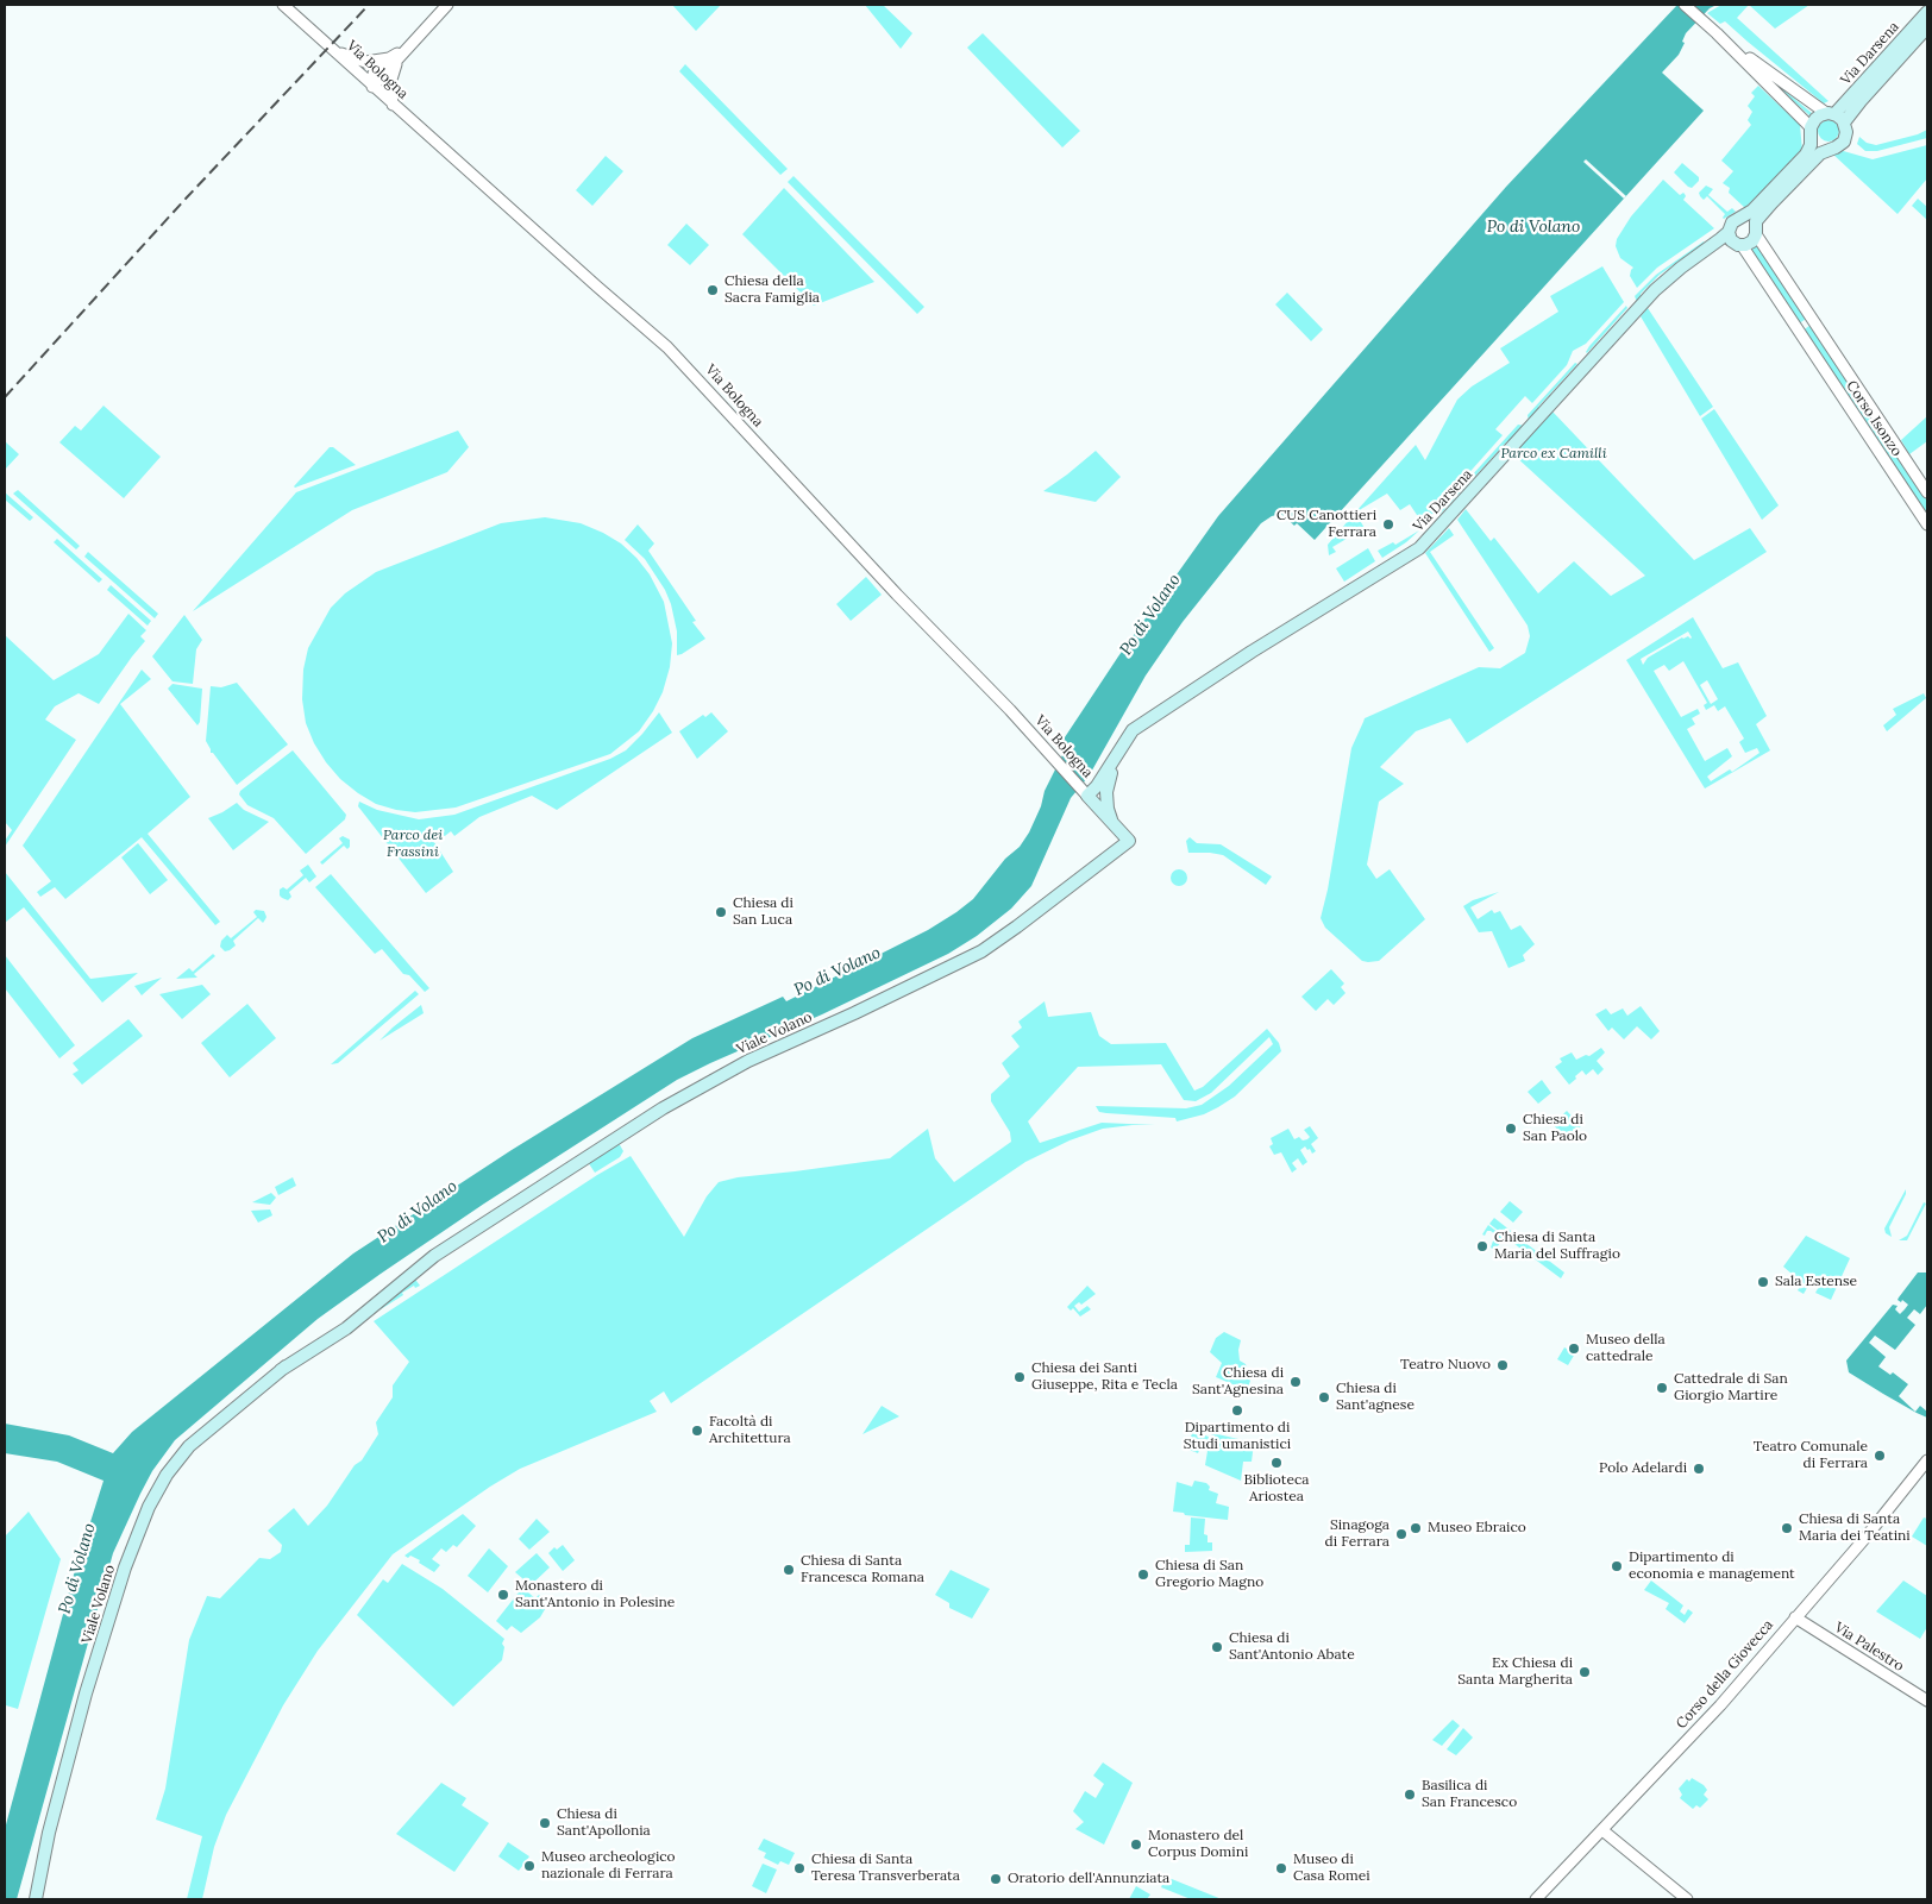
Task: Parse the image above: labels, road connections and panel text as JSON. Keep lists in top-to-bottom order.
{
  "streets": {
    "main road": ["Via Darsena", "Via Bologna", "Viale Volano"],
    "street": ["Corso Isonzo", "Via Palestro", "Corso della Giovecca"]
  },
  "crossings": [
    ["Via Darsena", "Via Bologna"],
    ["Via Darsena", "Corso Isonzo"],
    ["Via Bologna", "Viale Volano"],
    ["Via Palestro", "Corso della Giovecca"]
  ],
  "water": ["Po di Volano"],
  "parks": ["Parco ex Camilli", "Parco dei Frassini"],
  "places": [
    "Chiesa della Sacra Famiglia",
    "CUS Canottieri Ferrara",
    "Chiesa di San Luca",
    "Chiesa di San Paolo",
    "Chiesa di Santa Maria del Suffragio",
    "Sala Estense",
    "Museo della cattedrale",
    "Teatro Nuovo",
    "Chiesa dei Santi Giuseppe, Rita e Tecla",
    "Chiesa di Sant'Agnesina",
    "Cattedrale di San Giorgio Martire",
    "Chiesa di Sant'agnese",
    "Dipartimento di Studi umanistici",
    "Facoltà di Architettura",
    "Teatro Comunale di Ferrara",
    "Biblioteca Ariostea",
    "Polo Adelardi",
    "Museo Ebraico",
    "Chiesa di Santa Maria dei Teatini",
    "Sinagoga di Ferrara",
    "Dipartimento di economia e management",
    "Chiesa di Santa Francesca Romana",
    "Chiesa di San Gregorio Magno",
    "Monastero di Sant'Antonio in Polesine",
    "Chiesa di Sant'Antonio Abate",
    "Ex Chiesa di Santa Margherita",
    "Basilica di San Francesco",
    "Chiesa di Sant'Apollonia",
    "Monastero del Corpus Domini",
    "Museo archeologico nazionale di Ferrara",
    "Chiesa di Santa Teresa Transverberata",
    "Museo di Casa Romei",
    "Oratorio dell'Annunziata"
  ]
}
